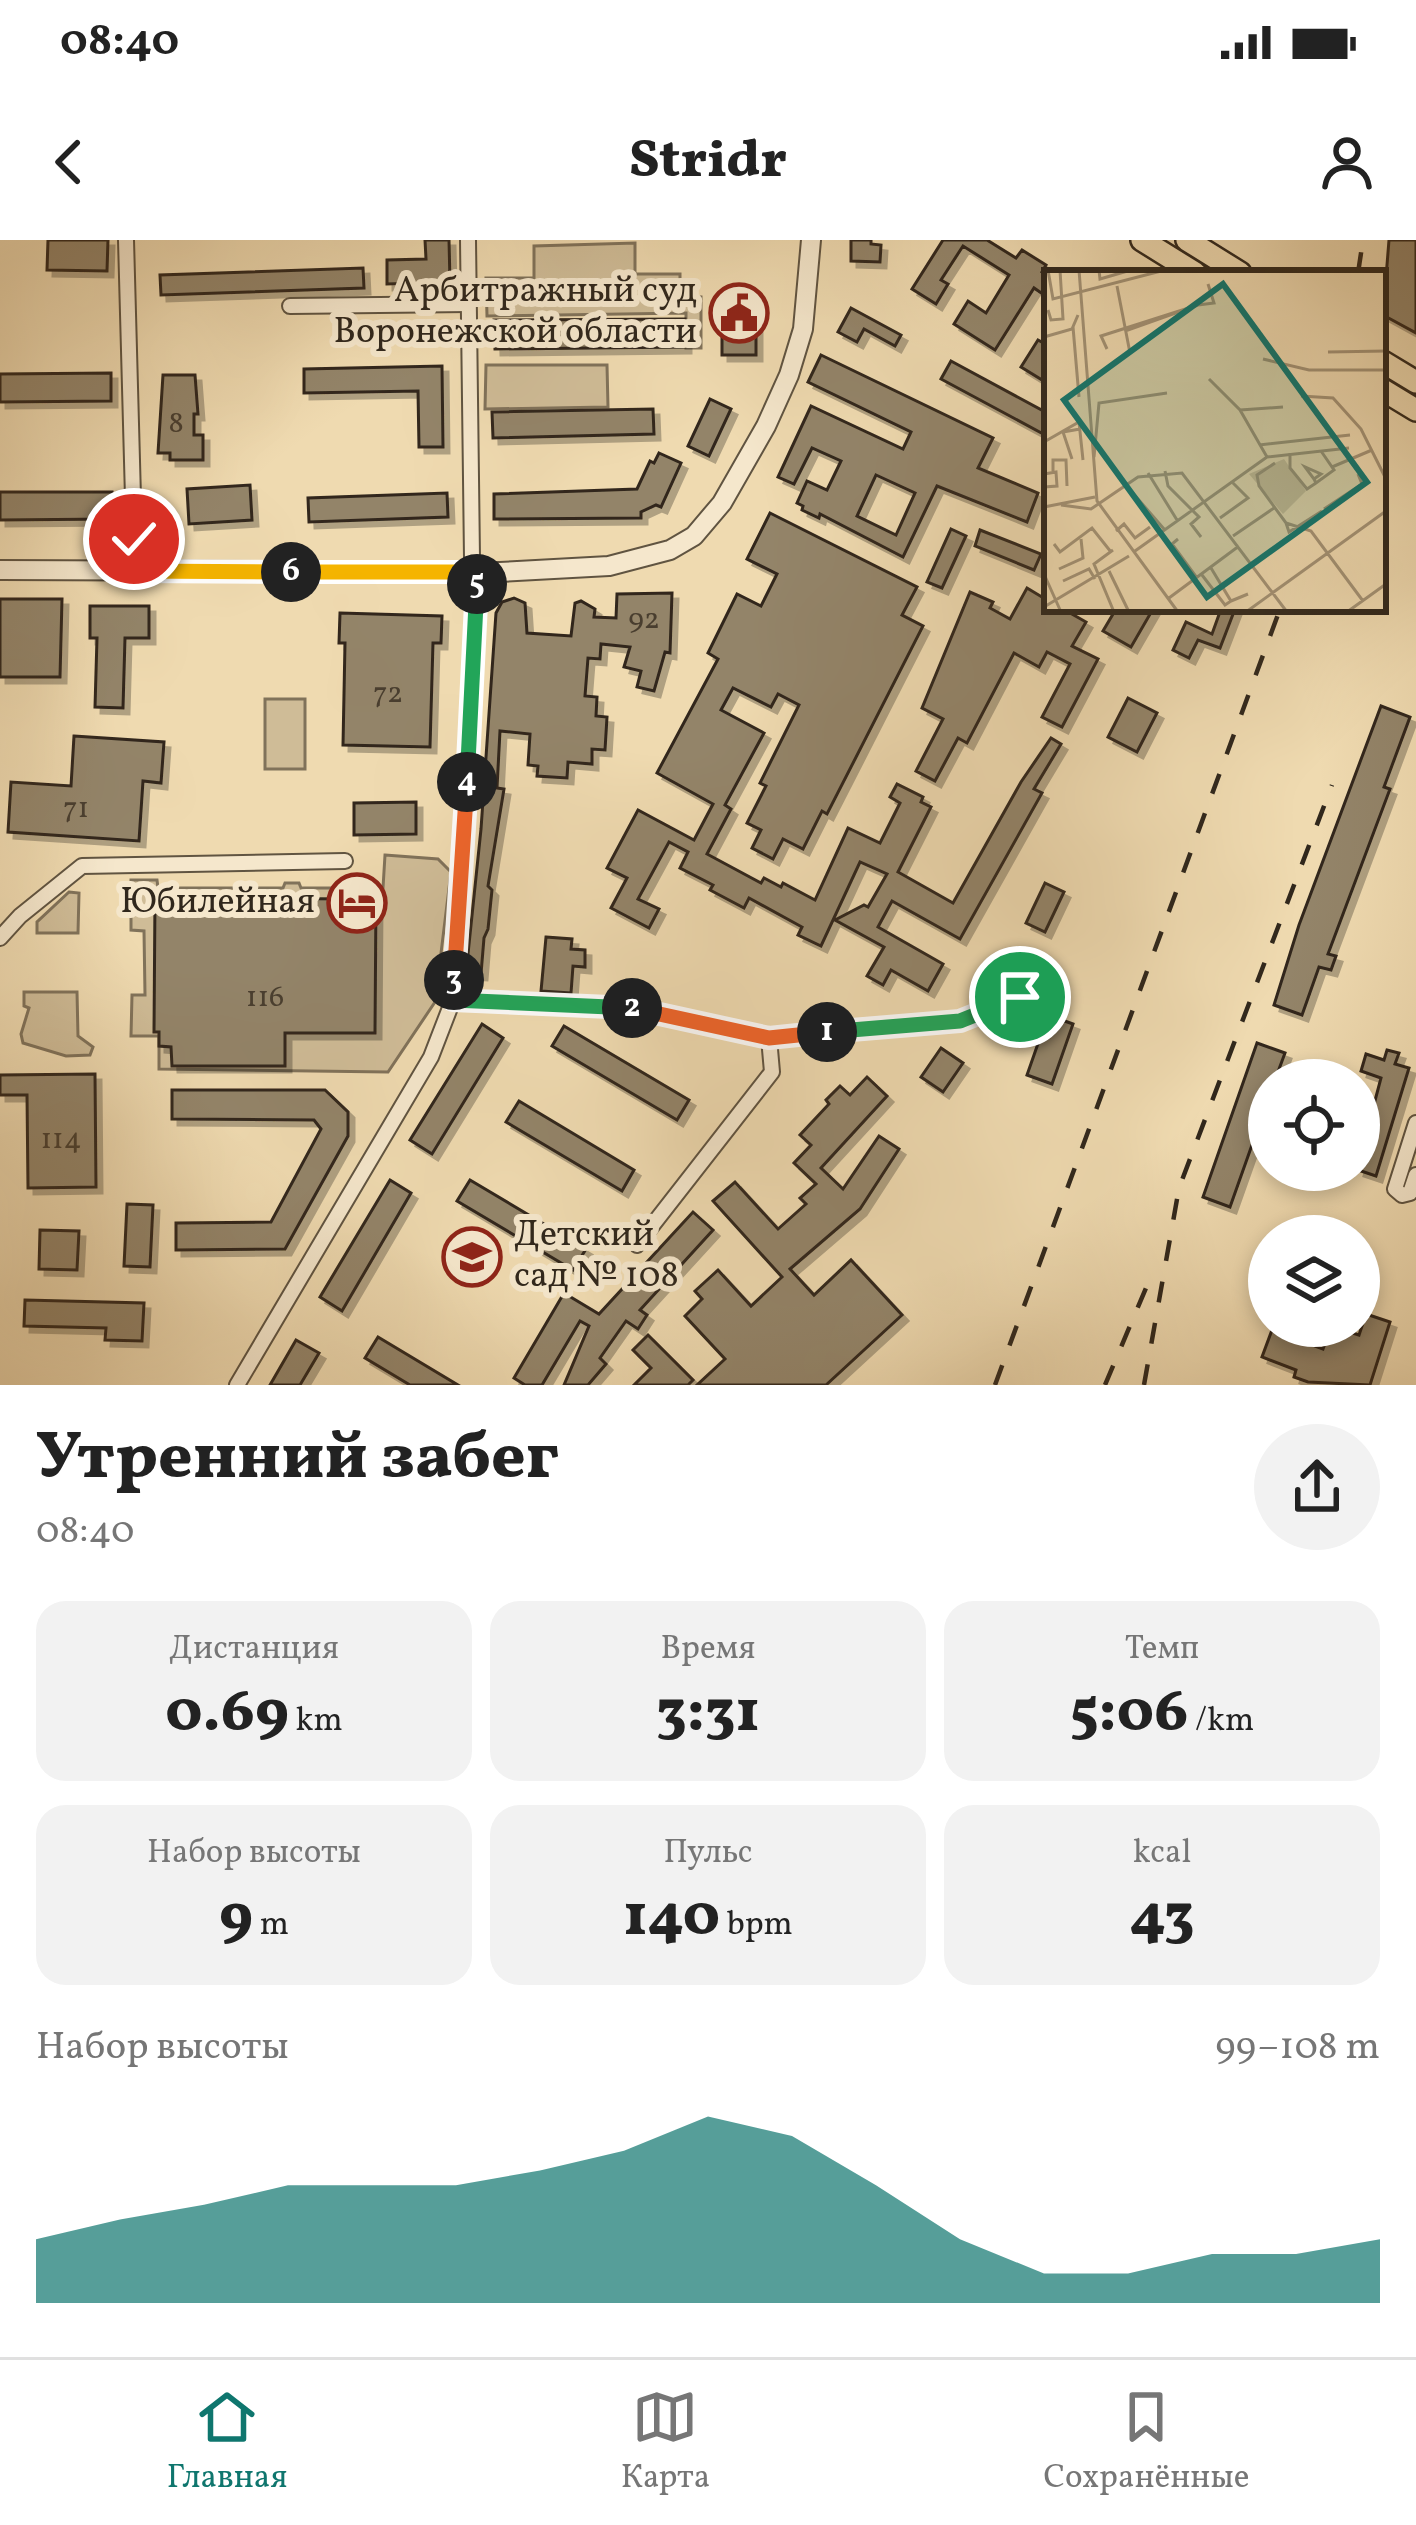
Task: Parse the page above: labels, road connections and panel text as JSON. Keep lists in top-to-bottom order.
{
  "places": {
    "public building": ["Арбитражный суд Воронежской области"],
    "hotel": ["Юбилейная"],
    "school or university": ["Детский сад № 108"]
  },
  "house_numbers": [
    "8",
    "92",
    "72",
    "71",
    "116",
    "114"
  ],
  "page": {
    "status": "08:40",
    "header": "Stridr",
    "pins": [
      "6",
      "5",
      "4",
      "3",
      "2",
      "1"
    ],
    "heading": ["Утренний забег", "08:40"],
    "stats": [
      ["Дистанция", "0.69 km"],
      ["Время", "3:31"],
      ["Темп", "5:06 /km"],
      ["Набор высоты", "9 m"],
      ["Пульс", "140 bpm"],
      ["kcal", "43"]
    ],
    "chart": ["Набор высоты", "99–108 m"],
    "tabs": ["Главная", "Карта", "Сохранённые"]
  }
}
